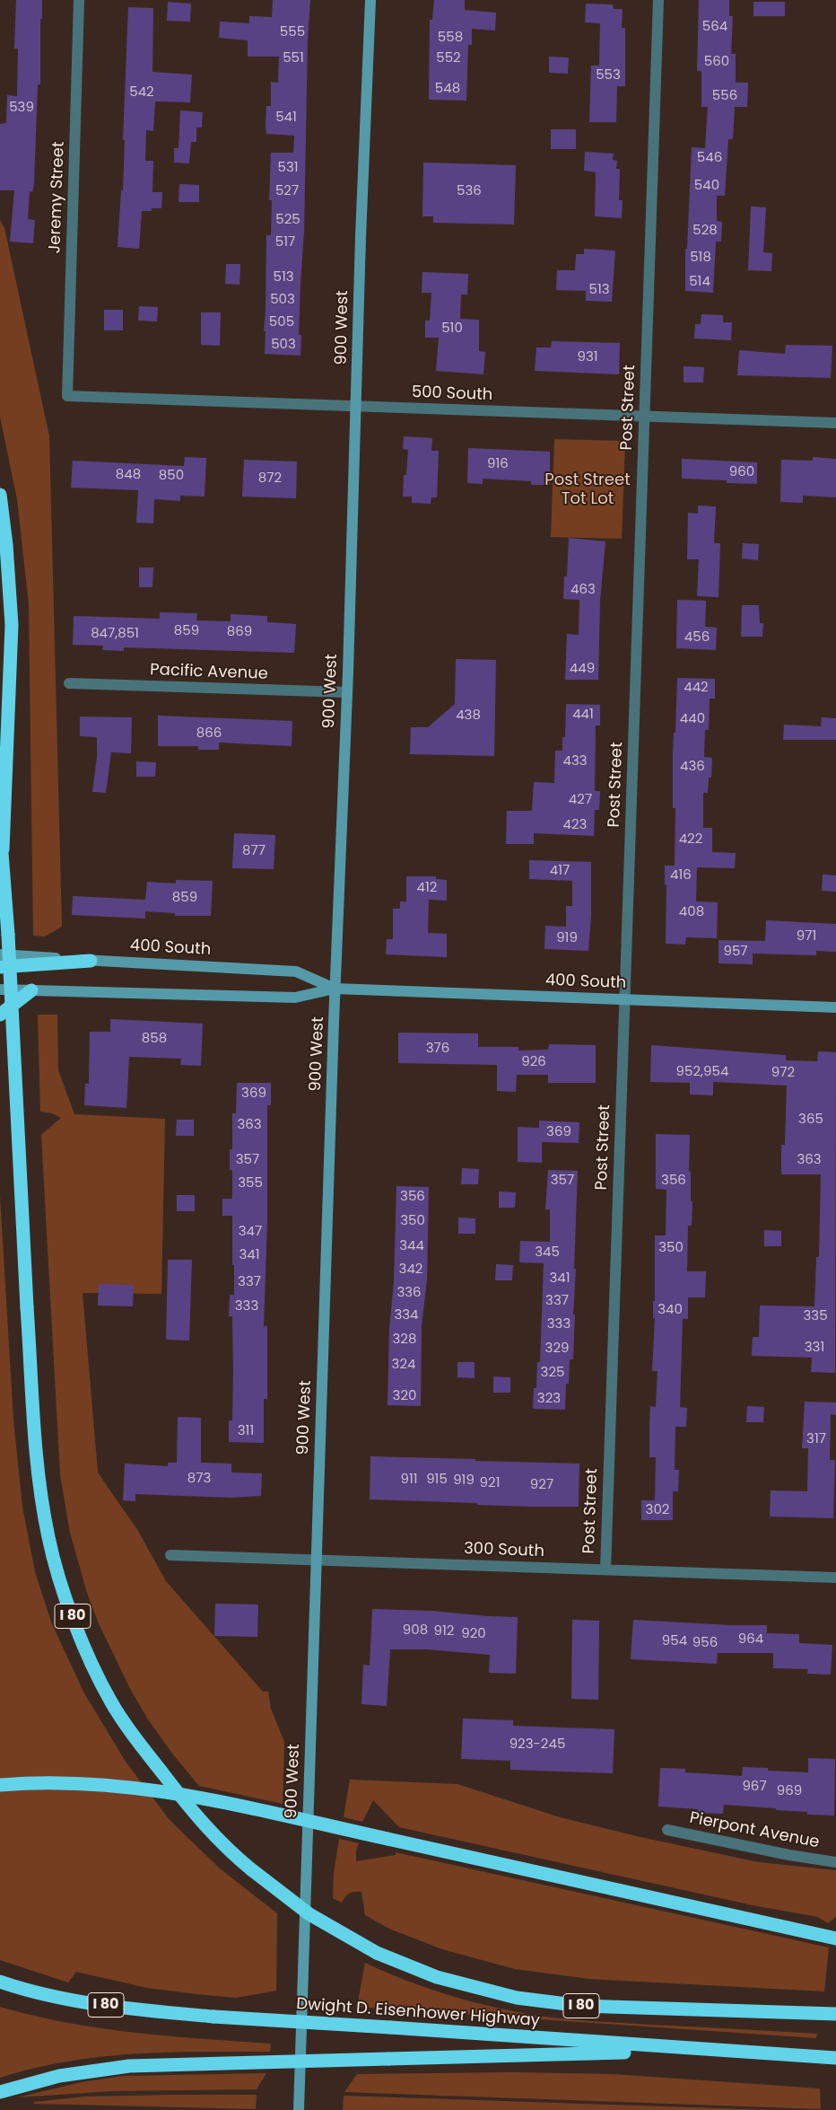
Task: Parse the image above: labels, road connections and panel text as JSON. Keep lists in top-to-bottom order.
{
  "streets": {
    "highway": ["I 80", "Dwight D. Eisenhower Highway"],
    "main road": ["900 West", "400 South"],
    "street": [
      "Jeremy Street",
      "500 South",
      "Post Street",
      "Pacific Avenue",
      "300 South",
      "Pierpont Avenue"
    ]
  },
  "crossings": [
    ["Jeremy Street", "500 South"],
    ["900 West", "500 South"],
    ["900 West", "Pacific Avenue"],
    ["900 West", "400 South"],
    ["900 West", "300 South"],
    ["500 South", "Post Street"],
    ["Post Street", "400 South"],
    ["Post Street", "300 South"],
    ["I 80", "Dwight D. Eisenhower Highway"]
  ],
  "parks": ["Post Street Tot Lot"],
  "house_numbers": [
    "564",
    "555",
    "558",
    "551",
    "552",
    "560",
    "553",
    "548",
    "542",
    "556",
    "539",
    "541",
    "546",
    "531",
    "540",
    "527",
    "536",
    "525",
    "528",
    "517",
    "518",
    "513",
    "514",
    "513",
    "503",
    "505",
    "510",
    "503",
    "931",
    "916",
    "960",
    "848",
    "850",
    "872",
    "463",
    "859",
    "869",
    "847,851",
    "456",
    "449",
    "442",
    "441",
    "438",
    "440",
    "866",
    "433",
    "436",
    "427",
    "423",
    "422",
    "877",
    "417",
    "416",
    "412",
    "859",
    "408",
    "971",
    "919",
    "957",
    "858",
    "376",
    "926",
    "952,954",
    "972",
    "369",
    "365",
    "363",
    "369",
    "357",
    "363",
    "357",
    "356",
    "355",
    "356",
    "350",
    "347",
    "344",
    "350",
    "345",
    "341",
    "342",
    "341",
    "337",
    "336",
    "337",
    "333",
    "340",
    "334",
    "335",
    "333",
    "328",
    "331",
    "329",
    "324",
    "325",
    "320",
    "323",
    "311",
    "317",
    "873",
    "911",
    "915",
    "919",
    "921",
    "927",
    "302",
    "908",
    "912",
    "920",
    "964",
    "954",
    "956",
    "923-245",
    "967",
    "969"
  ]
}
